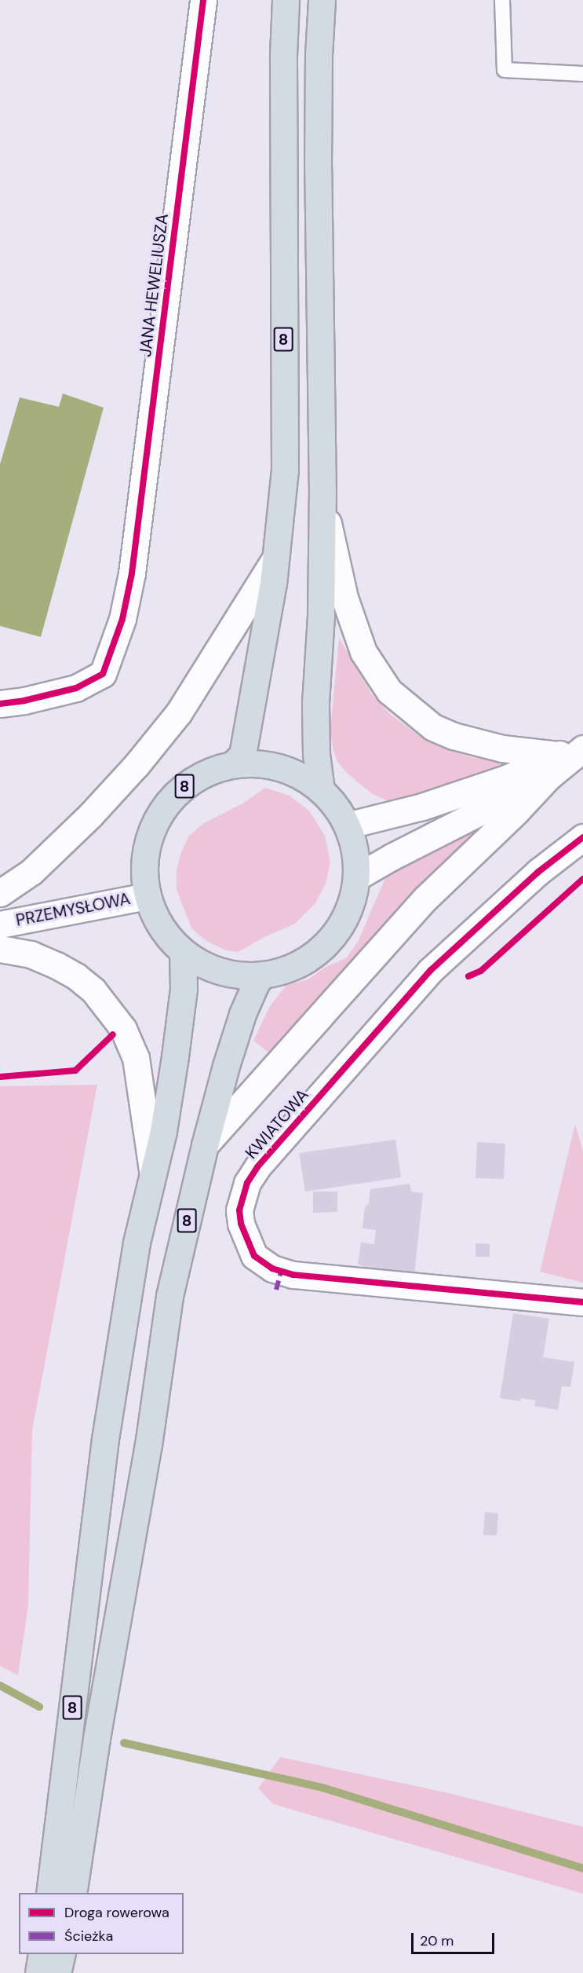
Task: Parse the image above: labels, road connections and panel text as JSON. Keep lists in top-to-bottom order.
{
  "streets": {
    "highway": ["8"],
    "street": ["JANA HEWELIUSZA", "PRZEMYSŁOWA", "KWIATOWA"]
  },
  "crossings": [
    ["8", "PRZEMYSŁOWA"]
  ],
  "legend": ["Droga rowerowa", "Ścieżka"],
  "scale_bar": "20 m"
}
